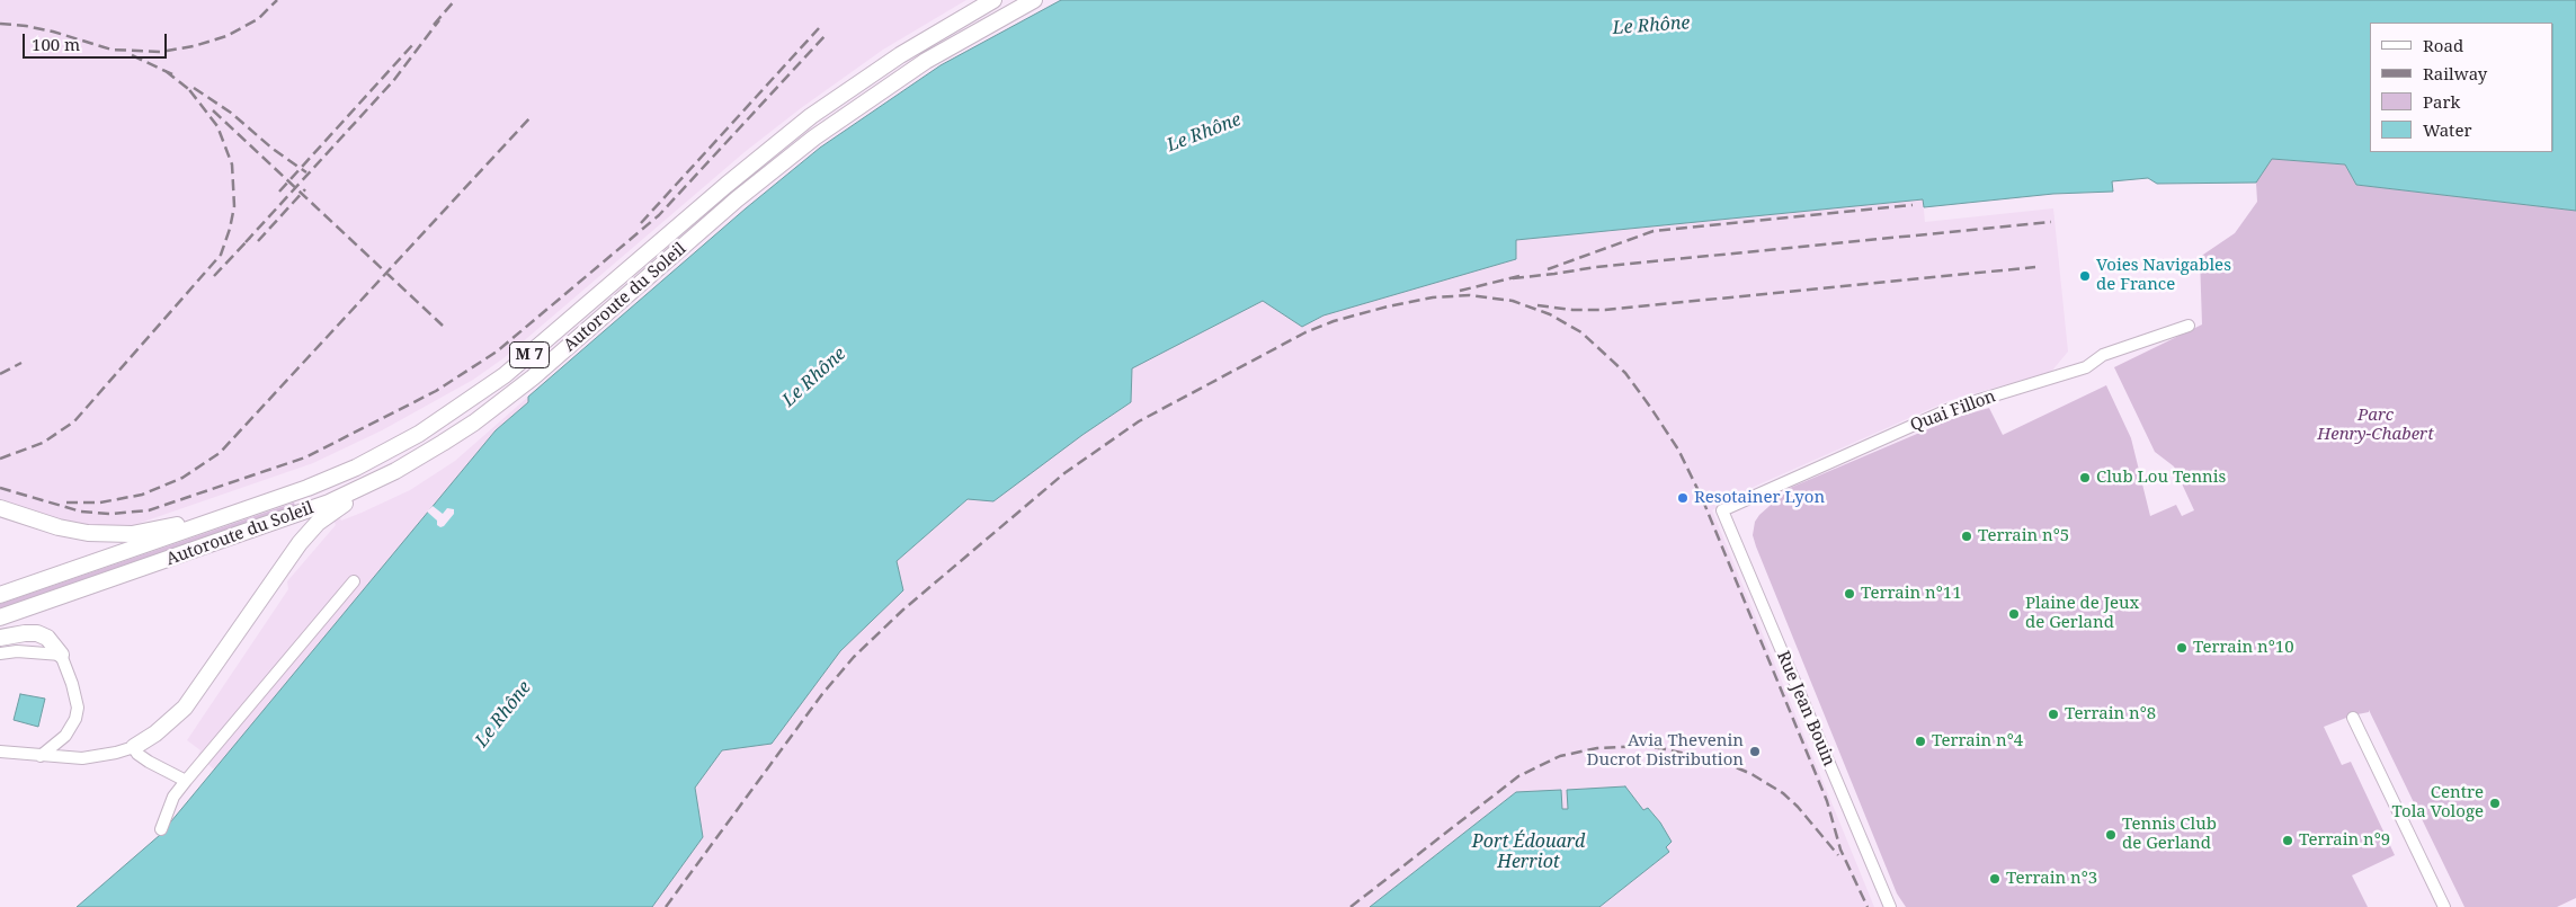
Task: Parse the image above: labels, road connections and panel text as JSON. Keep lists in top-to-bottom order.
{
  "streets": {
    "highway": ["Autoroute du Soleil", "M 7"],
    "street": ["Quai Fillon", "Rue Jean Bouin"]
  },
  "crossings": [
    ["Quai Fillon", "Rue Jean Bouin"]
  ],
  "water": ["Le Rhône", "Port Édouard Herriot"],
  "parks": ["Parc Henry-Chabert"],
  "places": [
    "Voies Navigables de France",
    "Club Lou Tennis",
    "Resotainer Lyon",
    "Terrain n°5",
    "Terrain n°11",
    "Plaine de Jeux de Gerland",
    "Terrain n°10",
    "Terrain n°8",
    "Terrain n°4",
    "Avia Thevenin Ducrot Distribution",
    "Centre Tola Vologe",
    "Tennis Club de Gerland",
    "Terrain n°9",
    "Terrain n°3"
  ],
  "legend": [
    "Road",
    "Railway",
    "Park",
    "Water"
  ],
  "scale_bar": "100 m"
}
